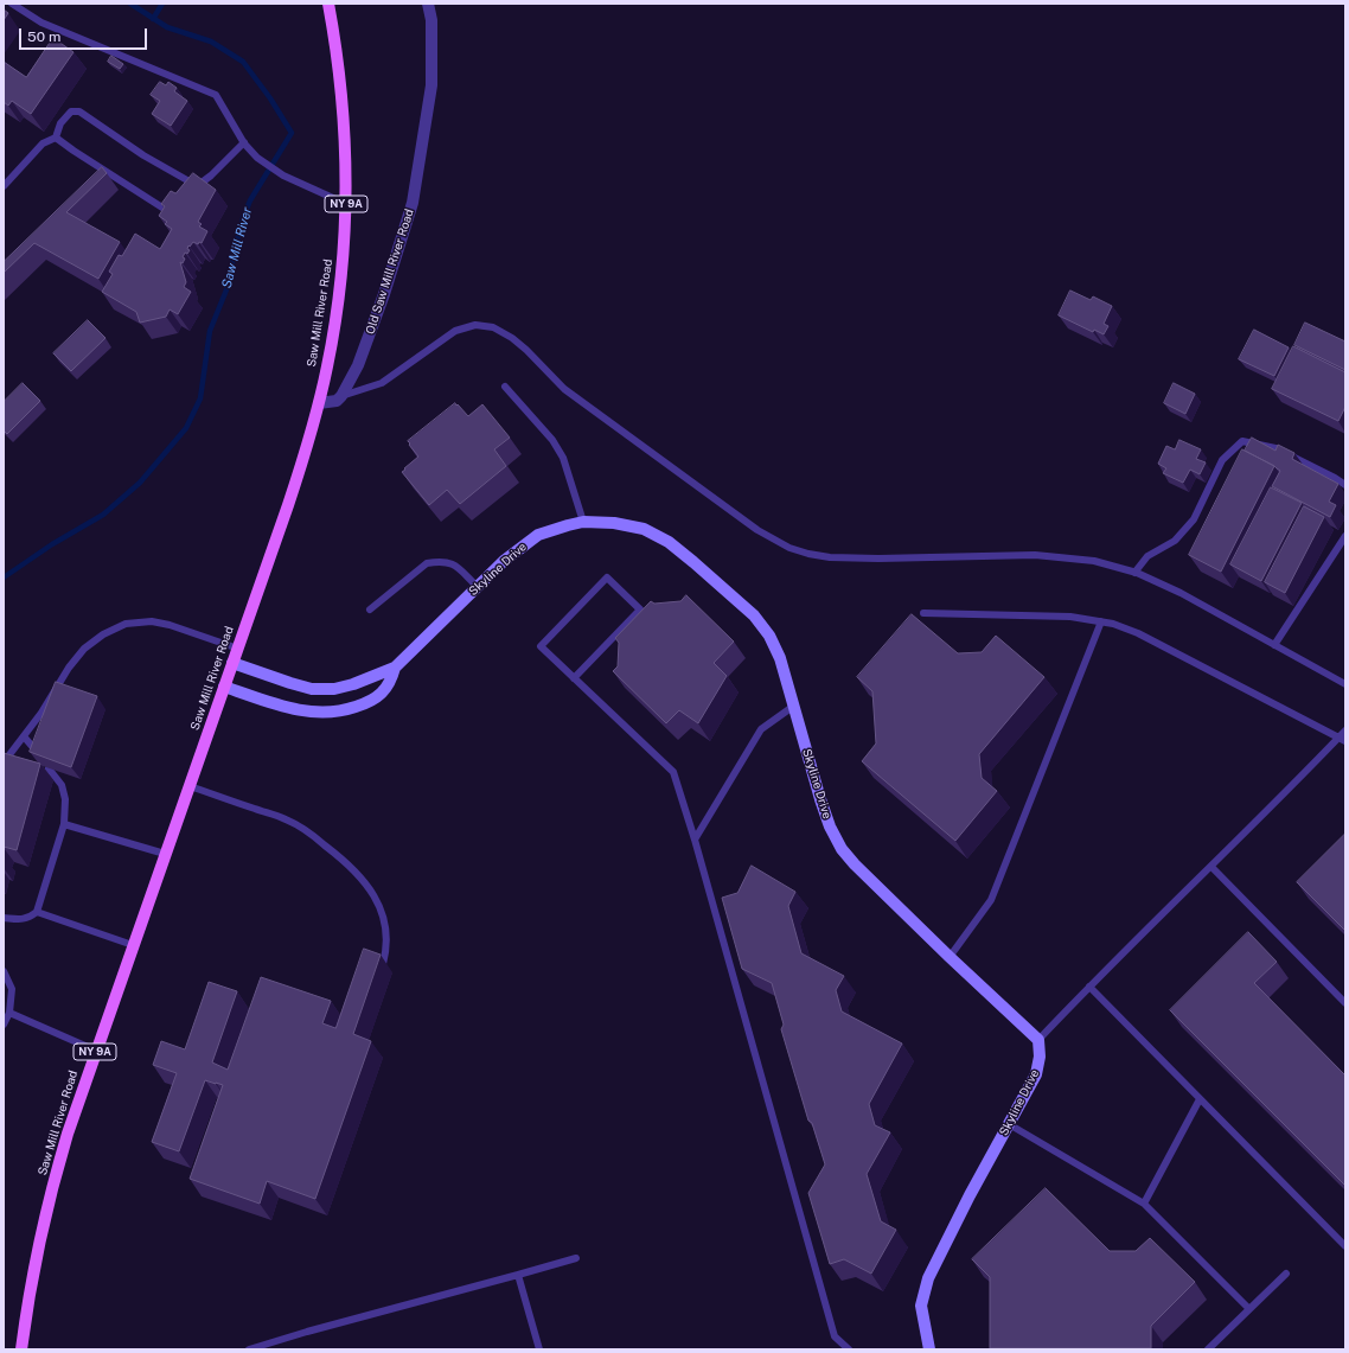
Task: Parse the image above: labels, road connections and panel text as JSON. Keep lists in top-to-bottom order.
{
  "streets": {
    "main road": ["NY 9A", "Saw Mill River Road"],
    "street": ["Old Saw Mill River Road", "Skyline Drive"]
  },
  "crossings": [
    ["Saw Mill River Road", "Skyline Drive"]
  ],
  "water": ["Saw Mill River"],
  "scale_bar": "50 m"
}
